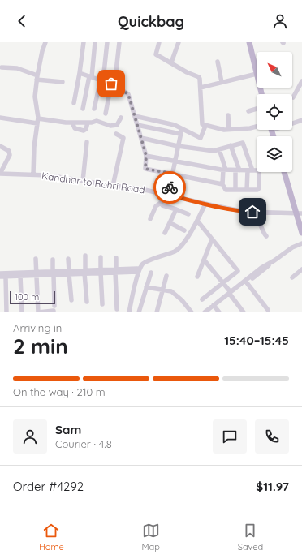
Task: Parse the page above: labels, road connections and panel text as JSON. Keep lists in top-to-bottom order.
{
  "streets": {
    "street": ["Kandhar to Rohri Road"]
  },
  "scale_bar": "100 m",
  "north": "top left",
  "page": {
    "header": "Quickbag",
    "scale": "100 m",
    "heading": ["2 min", "Arriving in", "15:40–15:45"],
    "panel": [
      "Sam",
      "Courier · 4.8",
      "Order #4292",
      "$11.97"
    ],
    "bar": "On the way · 210 m",
    "tabs": ["Home", "Map", "Saved"]
  }
}
